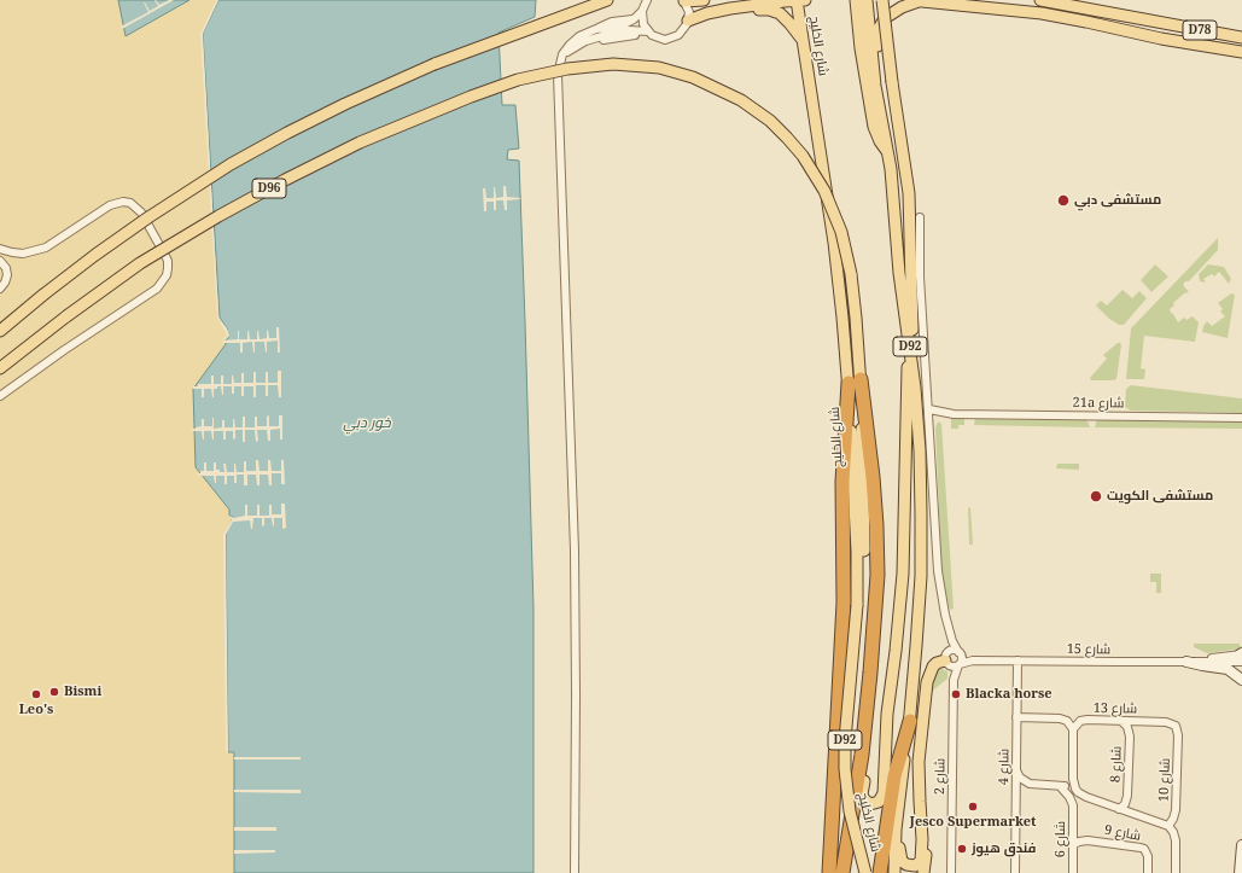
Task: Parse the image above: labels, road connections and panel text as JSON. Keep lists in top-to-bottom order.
{
  "streets": {
    "main road": [
      "D78",
      "شارع الخليج",
      "D96",
      "D92"
    ],
    "street": [
      "21a شارع",
      "شارع 15",
      "شارع 13",
      "شارع 8",
      "شارع 4",
      "شارع 2",
      "شارع 10",
      "شارع 9",
      "شارع 6"
    ]
  },
  "crossings": [
    ["شارع الخليج", "D96"],
    ["شارع 15", "شارع 4"],
    ["شارع 15", "شارع 2"],
    ["شارع 13", "شارع 8"],
    ["شارع 13", "شارع 4"],
    ["شارع 13", "شارع 10"],
    ["شارع 13", "شارع 6"],
    ["شارع 4", "شارع 6"],
    ["شارع 9", "شارع 6"]
  ],
  "water": ["خور دبي"],
  "places": [
    "مستشفى دبي",
    "مستشفى الكويت",
    "Bismi",
    "Leo's",
    "Blacka horse",
    "Jesco Supermarket",
    "فندق هيوز"
  ]
}
